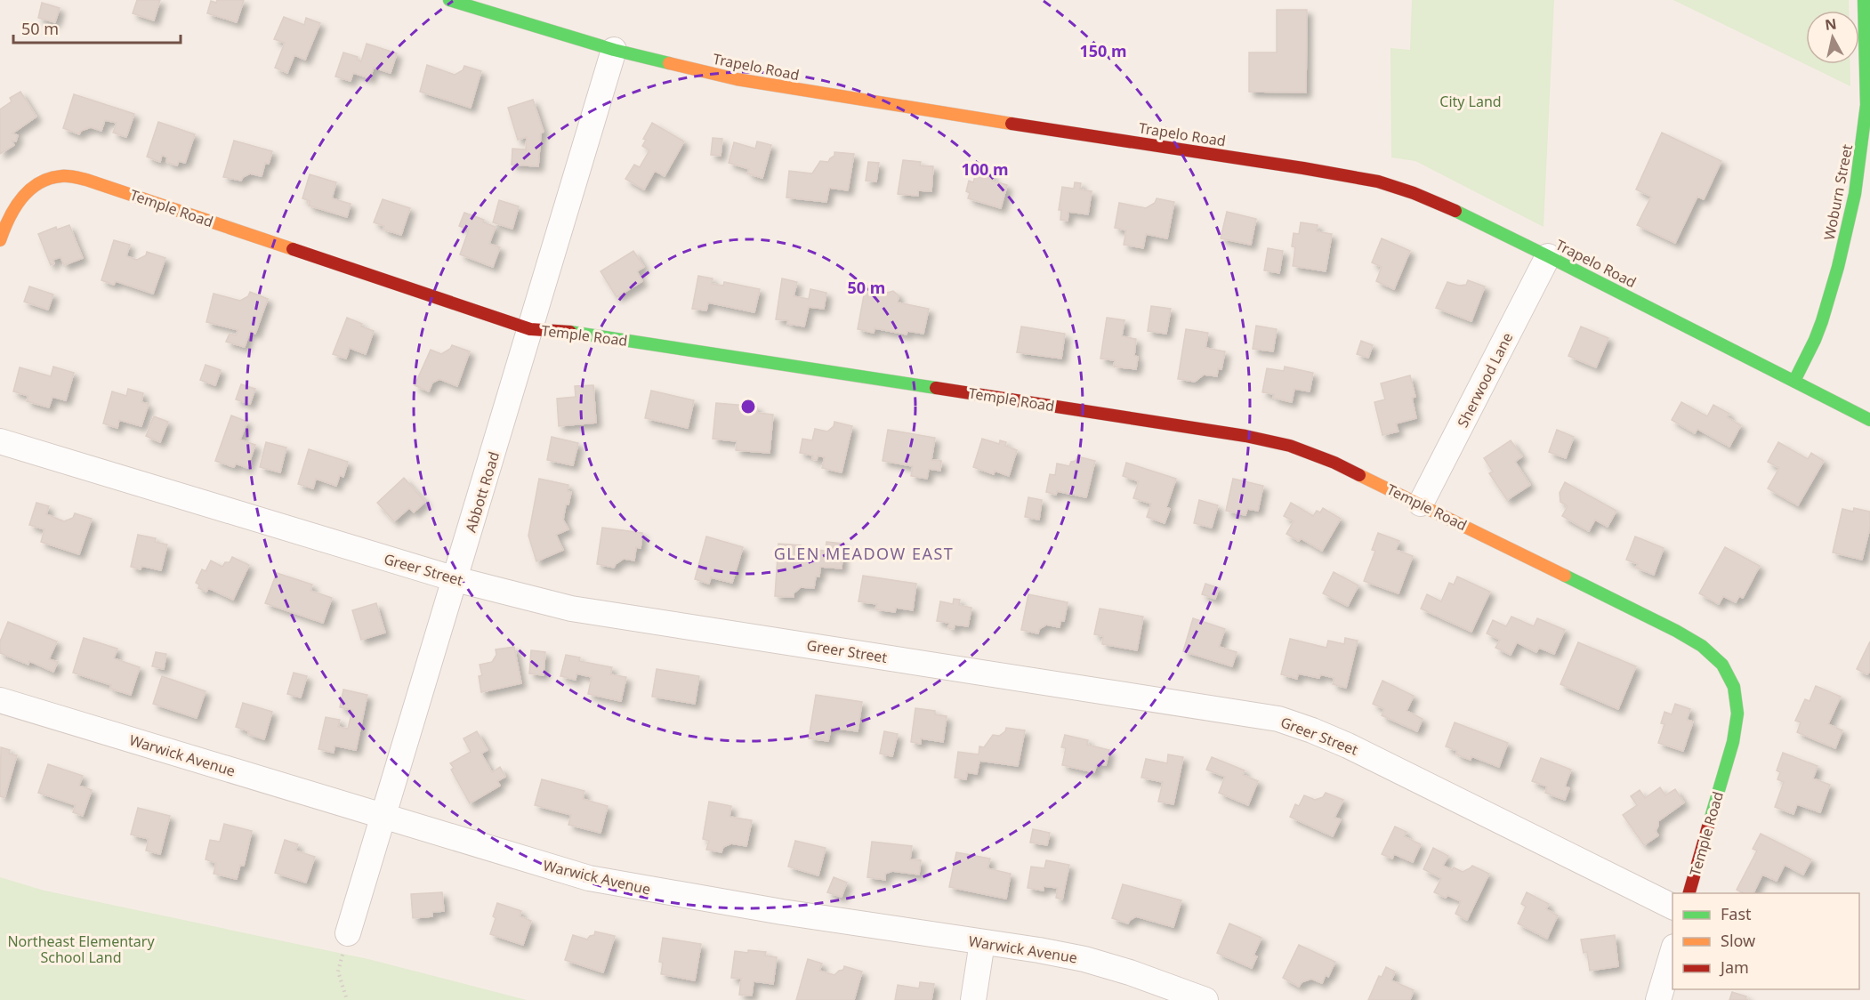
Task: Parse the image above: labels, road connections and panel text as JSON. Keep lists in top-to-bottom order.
{
  "streets": {
    "street": [
      "Trapelo Road",
      "Woburn Street",
      "Temple Road",
      "Sherwood Lane",
      "Abbott Road",
      "Greer Street",
      "Warwick Avenue"
    ]
  },
  "crossings": [
    ["Trapelo Road", "Woburn Street"],
    ["Trapelo Road", "Sherwood Lane"],
    ["Trapelo Road", "Abbott Road"],
    ["Temple Road", "Sherwood Lane"],
    ["Temple Road", "Abbott Road"],
    ["Abbott Road", "Greer Street"],
    ["Abbott Road", "Warwick Avenue"]
  ],
  "districts": ["GLEN MEADOW EAST"],
  "parks": ["City Land", "Northeast Elementary School Land"],
  "legend": ["Fast", "Slow", "Jam"],
  "scale_bar": "50 m",
  "north": "top",
  "rings": ["150 m", "100 m", "50 m"]
}
